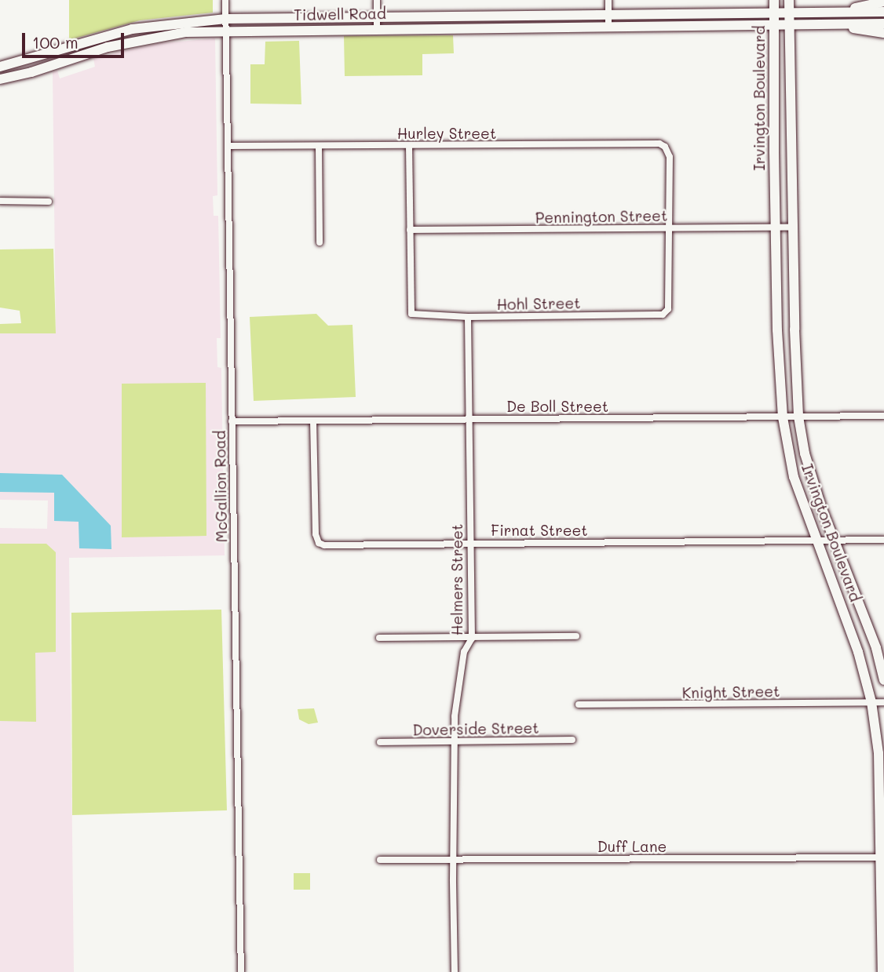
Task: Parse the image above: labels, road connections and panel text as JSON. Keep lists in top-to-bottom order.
{
  "streets": {
    "main road": ["Tidwell Road", "Irvington Boulevard"],
    "street": [
      "Hurley Street",
      "Pennington Street",
      "Hohl Street",
      "De Boll Street",
      "McGallion Road",
      "Firnat Street",
      "Helmers Street",
      "Knight Street",
      "Doverside Street",
      "Duff Lane"
    ]
  },
  "crossings": [
    ["Tidwell Road", "Irvington Boulevard"],
    ["Tidwell Road", "McGallion Road"],
    ["Irvington Boulevard", "Pennington Street"],
    ["Irvington Boulevard", "De Boll Street"],
    ["Irvington Boulevard", "Firnat Street"],
    ["Irvington Boulevard", "Knight Street"],
    ["Irvington Boulevard", "Duff Lane"],
    ["Hurley Street", "Pennington Street"],
    ["Hurley Street", "Hohl Street"],
    ["Hurley Street", "McGallion Road"],
    ["Pennington Street", "Hohl Street"],
    ["Hohl Street", "Helmers Street"],
    ["De Boll Street", "McGallion Road"],
    ["De Boll Street", "Firnat Street"],
    ["De Boll Street", "Helmers Street"],
    ["Firnat Street", "Helmers Street"],
    ["Helmers Street", "Doverside Street"],
    ["Helmers Street", "Duff Lane"]
  ],
  "scale_bar": "100 m"
}
